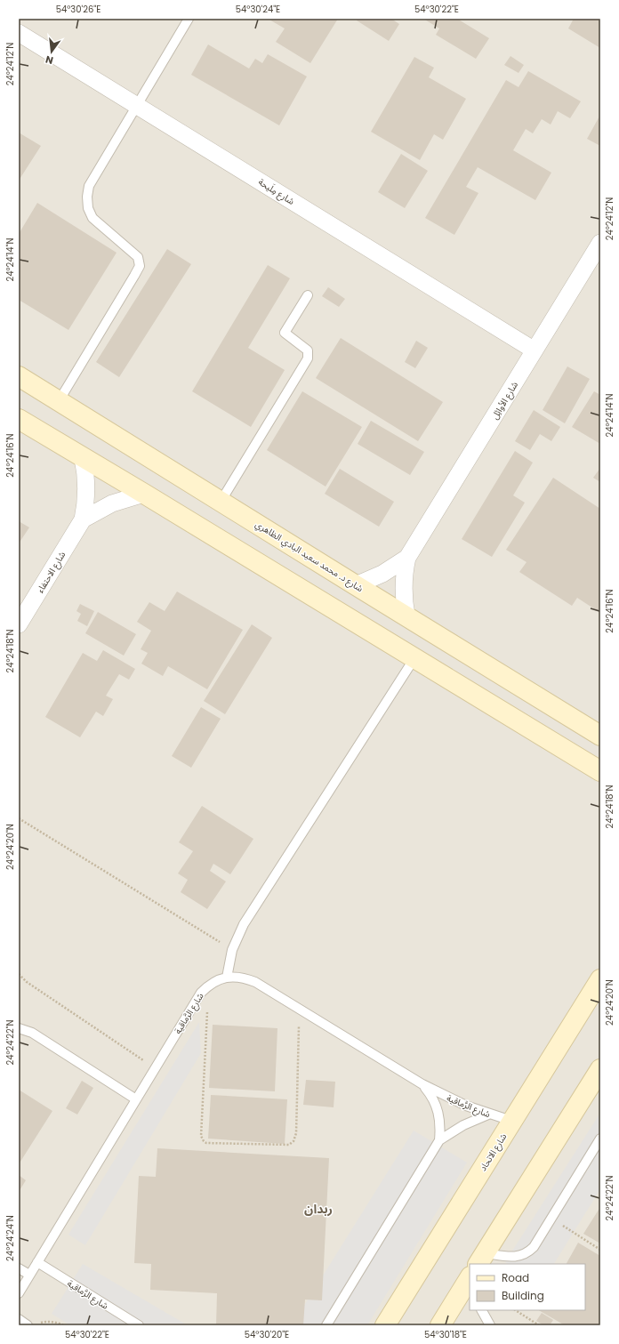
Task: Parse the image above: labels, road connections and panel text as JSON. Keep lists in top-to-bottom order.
{
  "streets": {
    "street": [
      "شارع مِلَيحة",
      "شارع الأوائِل",
      "شارع د. محمد سعيد البادي الظاهري",
      "شارع الاحتفاء",
      "شارع الاتحاد"
    ],
    "lane": ["شارع الرَّماقية"]
  },
  "crossings": [
    ["شارع مِلَيحة", "شارع الأوائِل"],
    ["شارع الأوائِل", "شارع د. محمد سعيد البادي الظاهري"],
    ["شارع الرَّماقية", "شارع الاتحاد"]
  ],
  "districts": ["ربدان"],
  "legend": ["Road", "Building"],
  "north": "bottom",
  "coordinates": [
    "54°30'26\"E",
    "54°30'24\"E",
    "54°30'22\"E",
    "24°24'12\"N",
    "24°24'14\"N",
    "24°24'16\"N",
    "24°24'18\"N",
    "24°24'20\"N",
    "24°24'22\"N",
    "24°24'24\"N",
    "54°30'20\"E",
    "54°30'18\"E"
  ]
}
